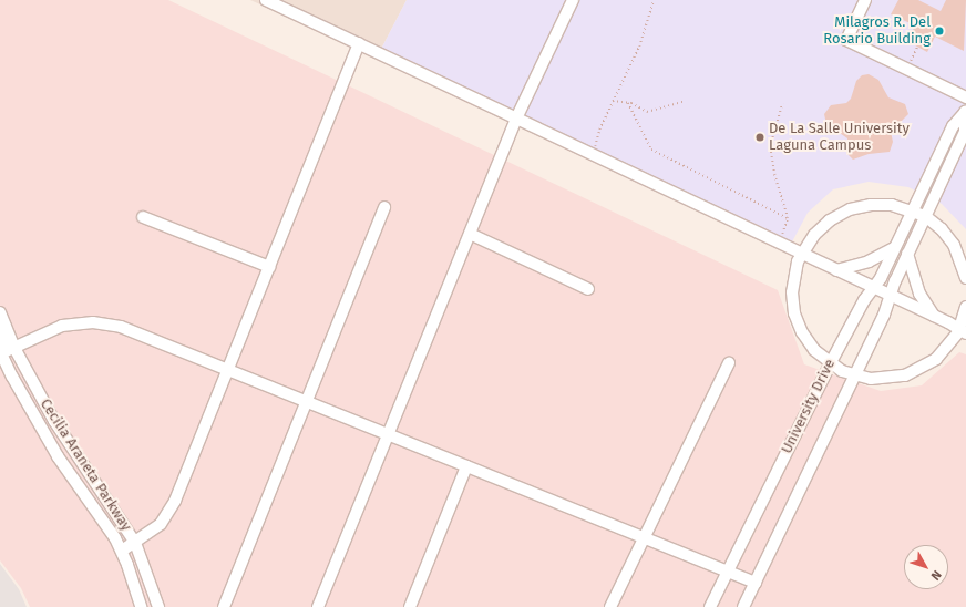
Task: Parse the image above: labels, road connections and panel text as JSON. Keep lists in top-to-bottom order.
{
  "streets": {
    "street": ["University Drive", "Cecilia Araneta Parkway"]
  },
  "places": ["Milagros R. Del Rosario Building", "De La Salle University Laguna Campus"],
  "north": "bottom right"
}
